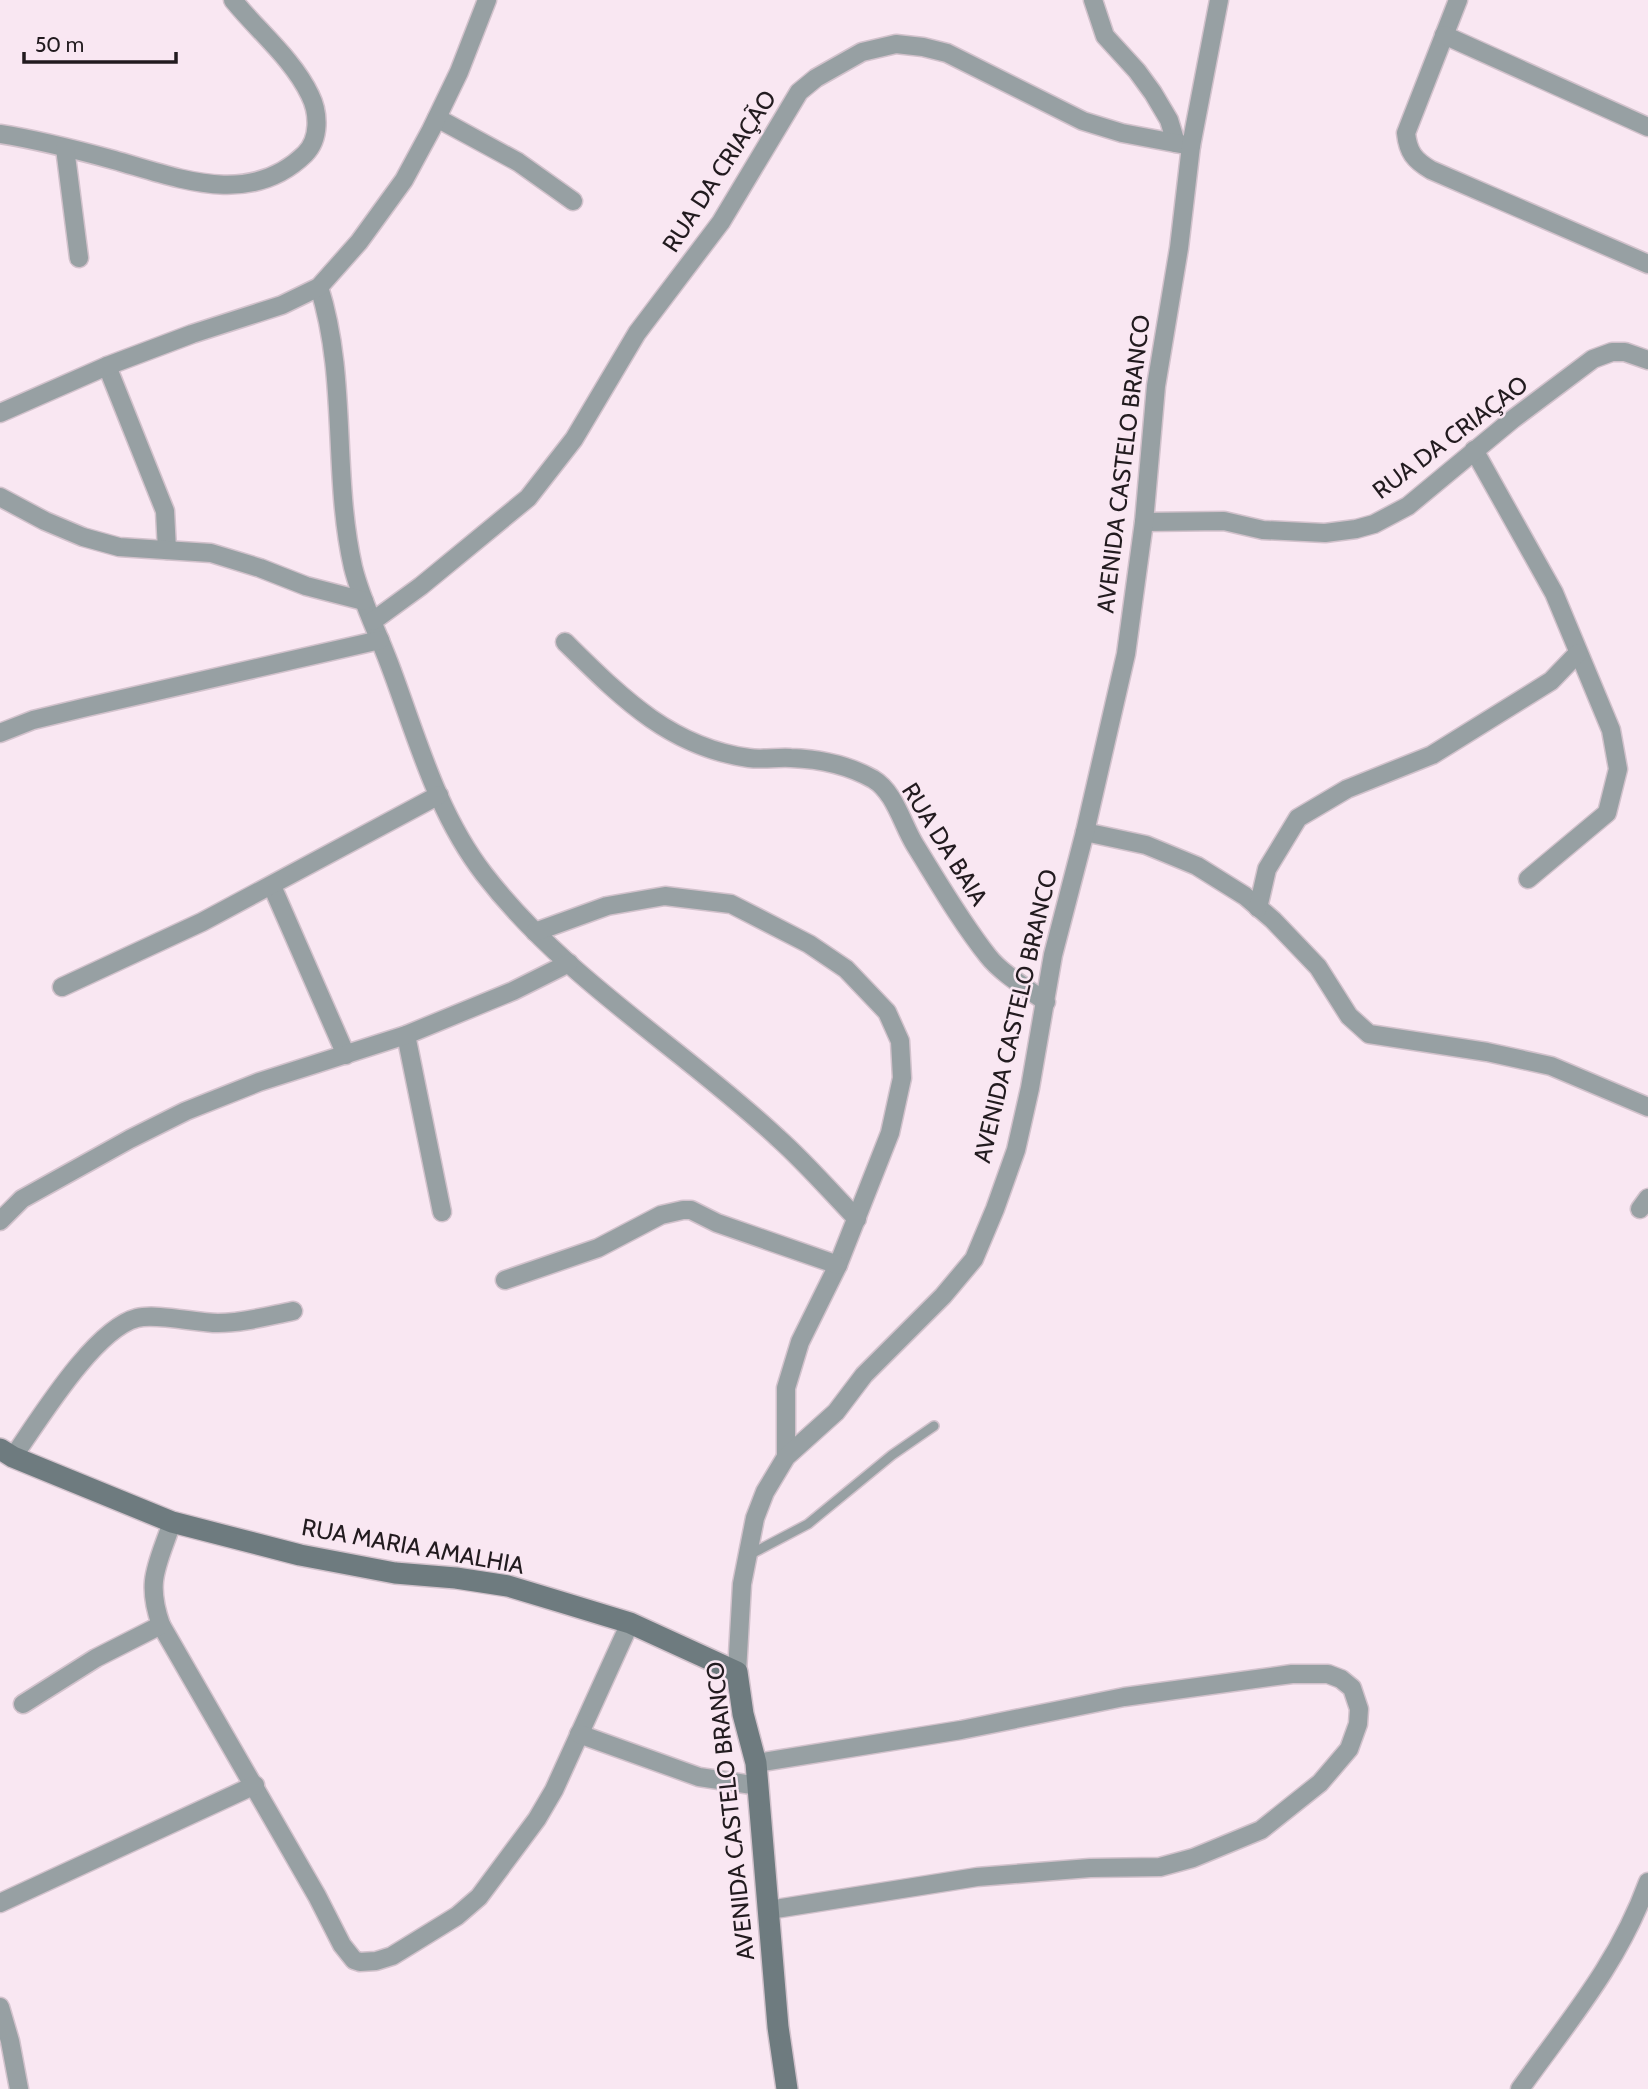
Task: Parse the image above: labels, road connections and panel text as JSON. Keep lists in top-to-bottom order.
{
  "streets": {
    "street": [
      "RUA DA CRIAÇÃO",
      "RUA DA CRIAÇAO",
      "AVENIDA CASTELO BRANCO",
      "RUA DA BAIA",
      "RUA MARIA AMALHIA"
    ]
  },
  "crossings": [
    ["RUA DA CRIAÇÃO", "AVENIDA CASTELO BRANCO"],
    ["RUA DA CRIAÇAO", "AVENIDA CASTELO BRANCO"],
    ["AVENIDA CASTELO BRANCO", "RUA DA BAIA"],
    ["AVENIDA CASTELO BRANCO", "RUA MARIA AMALHIA"]
  ],
  "scale_bar": "50 m"
}
